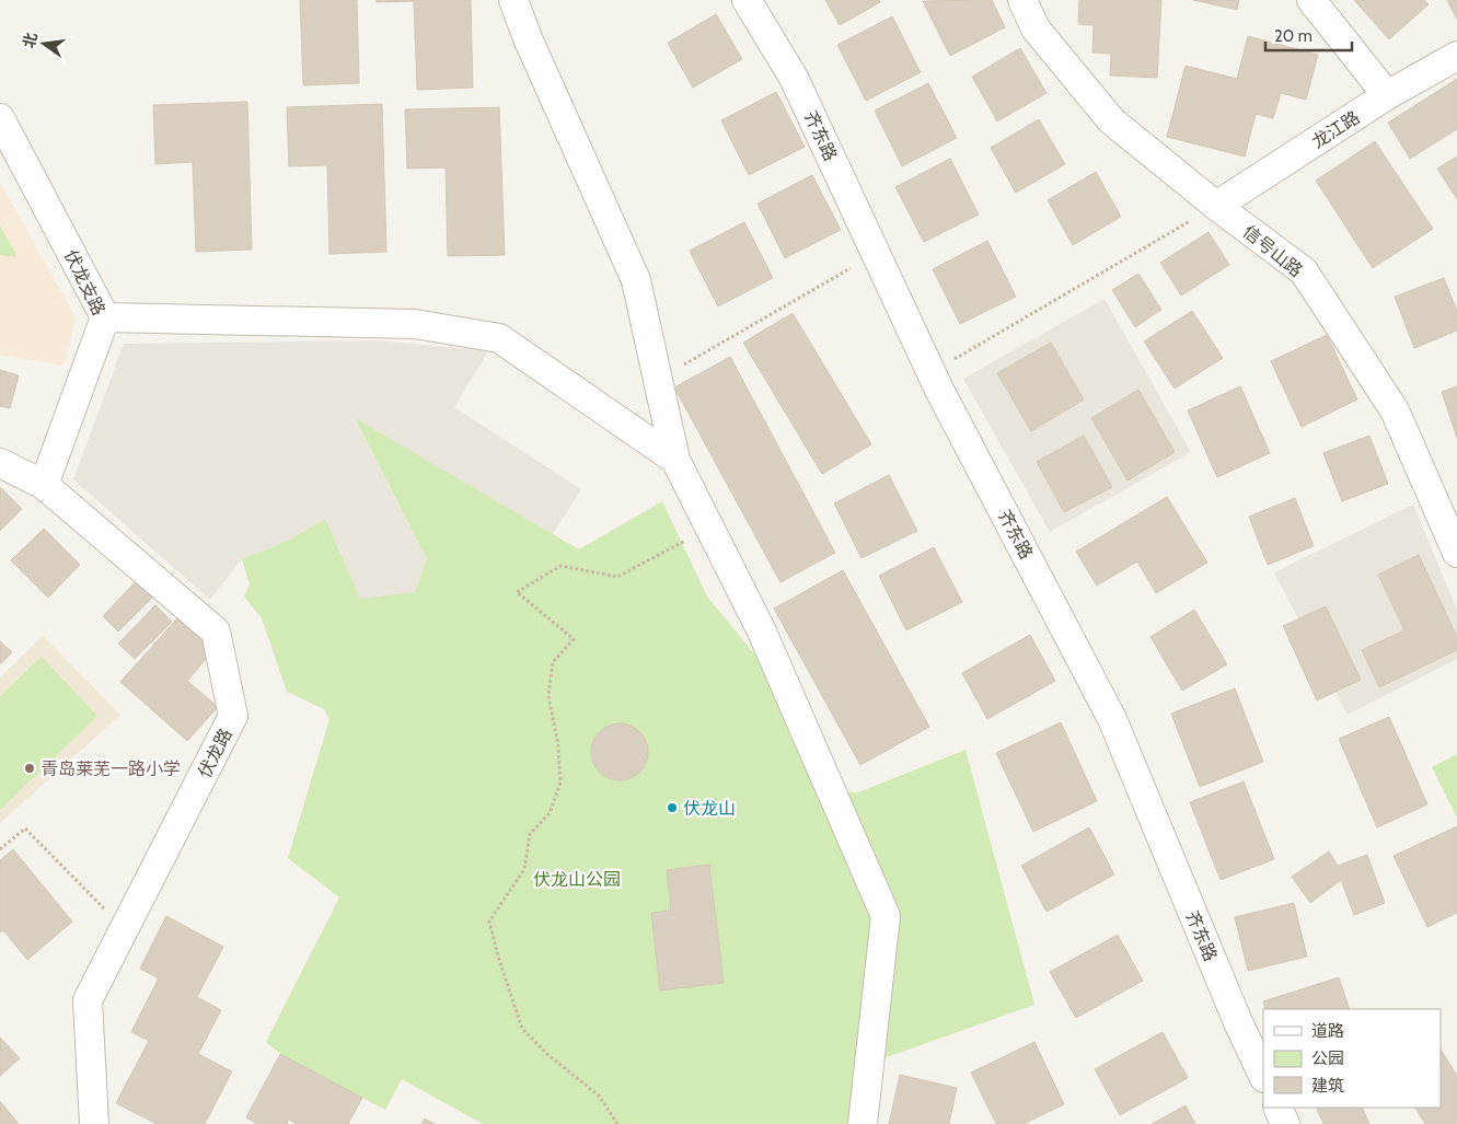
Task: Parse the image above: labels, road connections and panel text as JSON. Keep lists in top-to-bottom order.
{
  "streets": {
    "street": [
      "龙江路",
      "齐东路",
      "信号山路",
      "伏龙支路",
      "伏龙路"
    ]
  },
  "crossings": [
    ["龙江路", "信号山路"],
    ["伏龙支路", "伏龙路"]
  ],
  "parks": ["伏龙山公园"],
  "places": ["青岛莱芜一路小学", "伏龙山"],
  "legend": ["道路", "公园", "建筑"],
  "scale_bar": "20 m",
  "north": "left"
}
